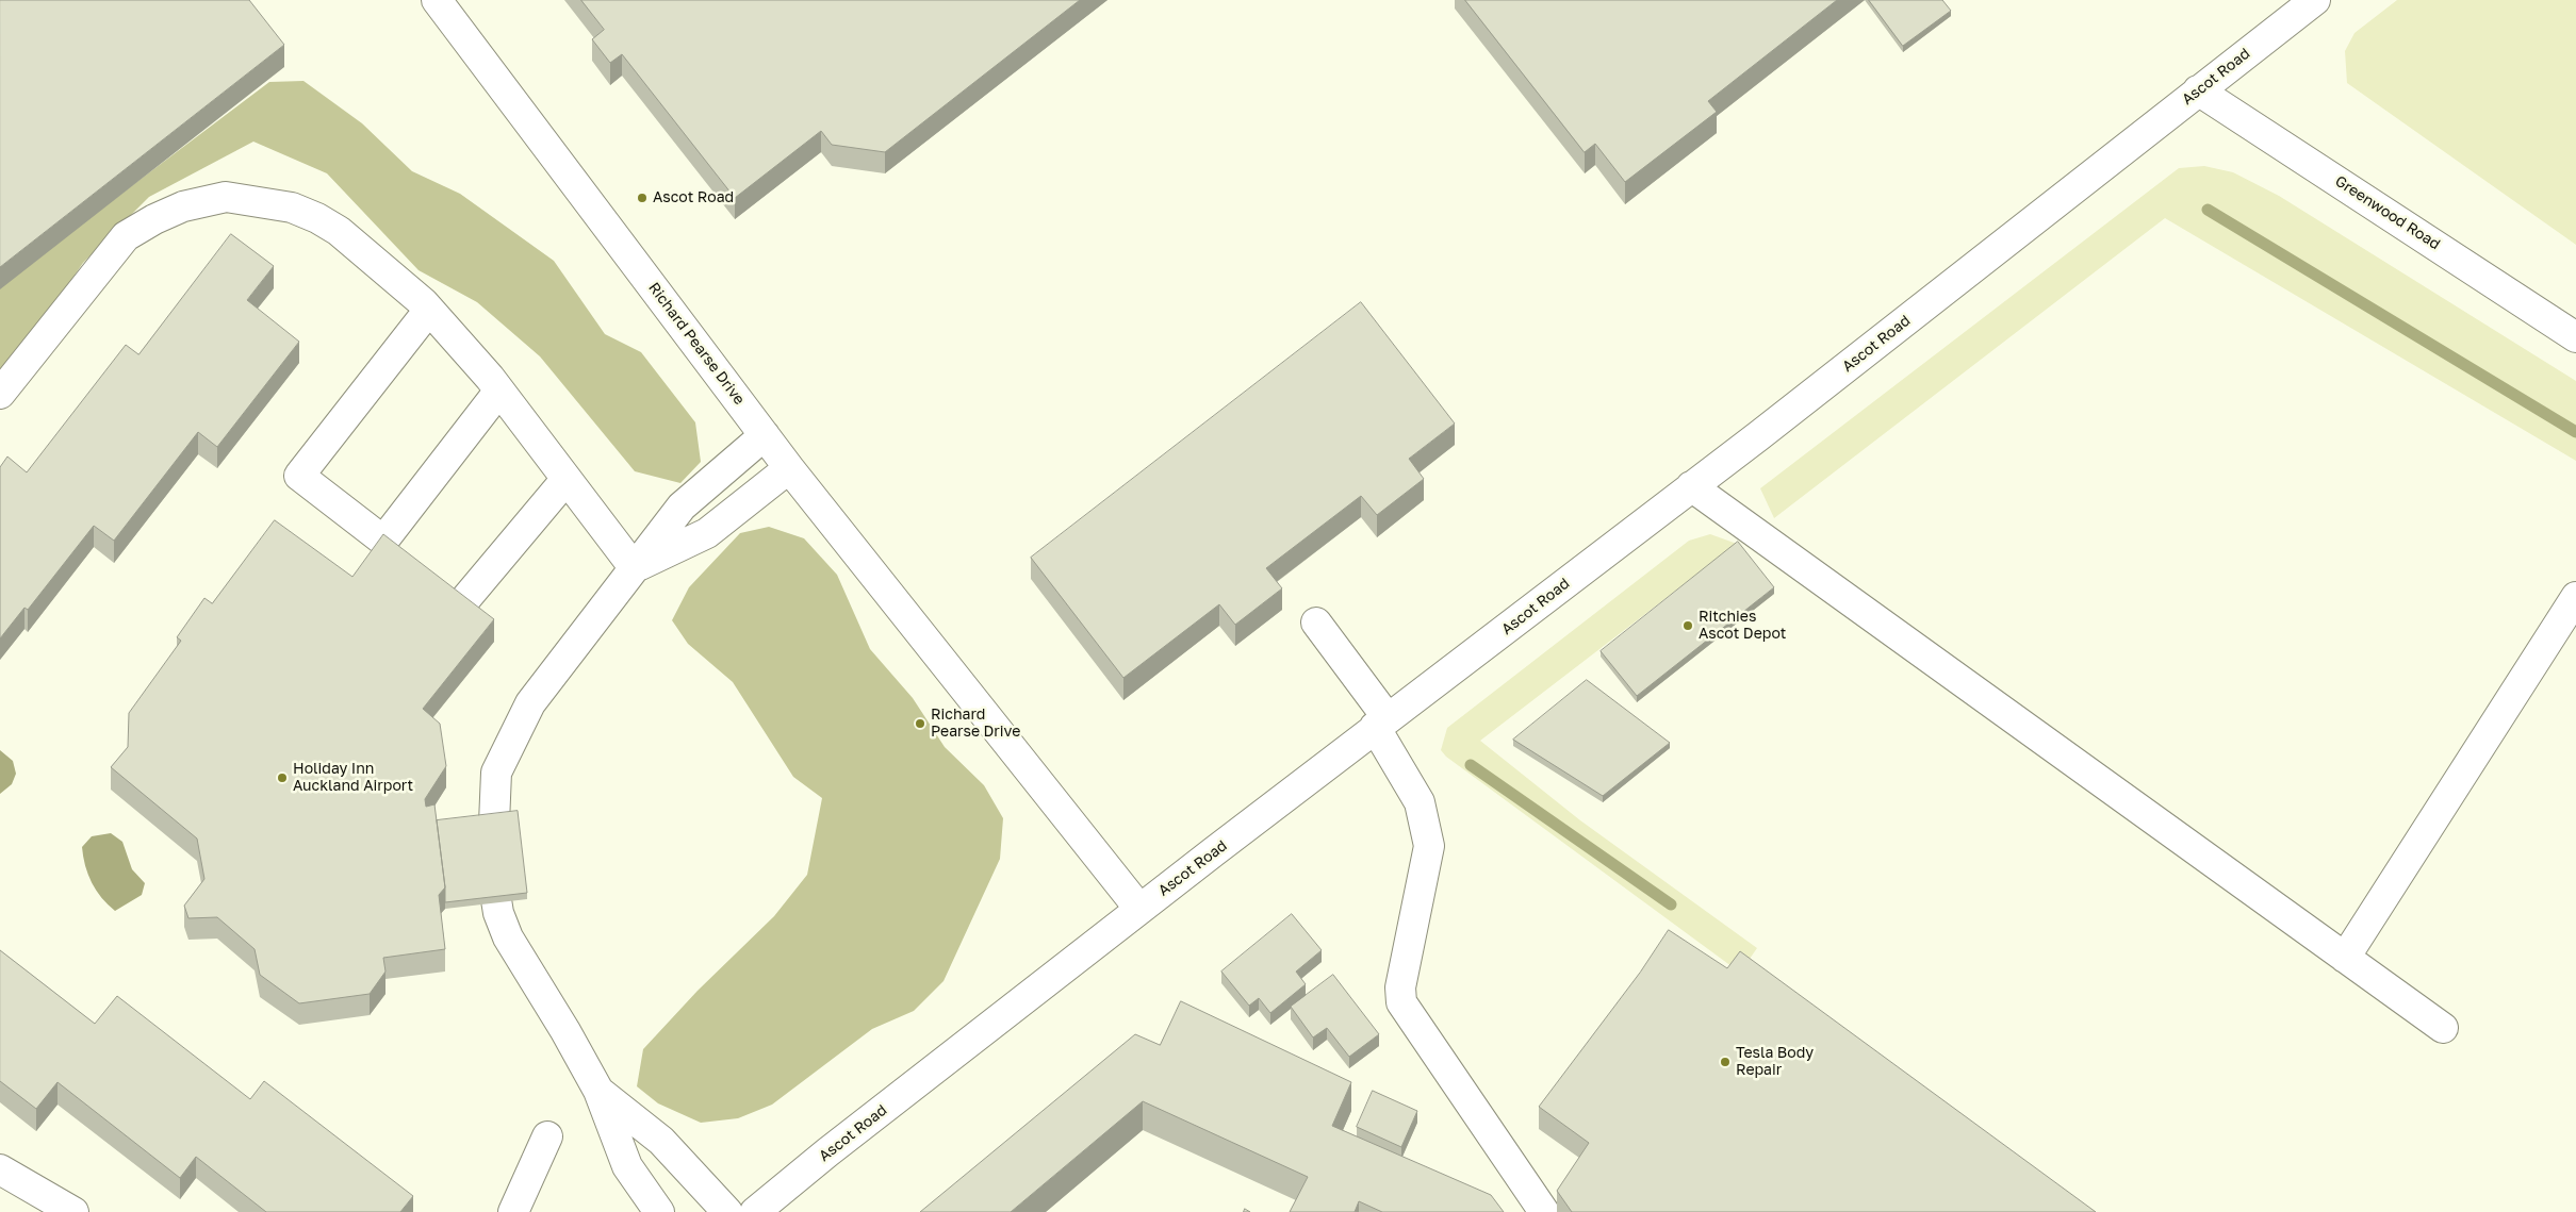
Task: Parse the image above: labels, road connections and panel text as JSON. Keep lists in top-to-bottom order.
{
  "streets": {
    "street": ["Ascot Road", "Greenwood Road", "Richard Pearse Drive"]
  },
  "crossings": [
    ["Ascot Road", "Greenwood Road"],
    ["Ascot Road", "Richard Pearse Drive"]
  ],
  "places": [
    "Ascot Road",
    "Ritchies Ascot Depot",
    "Richard Pearse Drive",
    "Holiday Inn Auckland Airport",
    "Tesla Body Repair"
  ]
}
